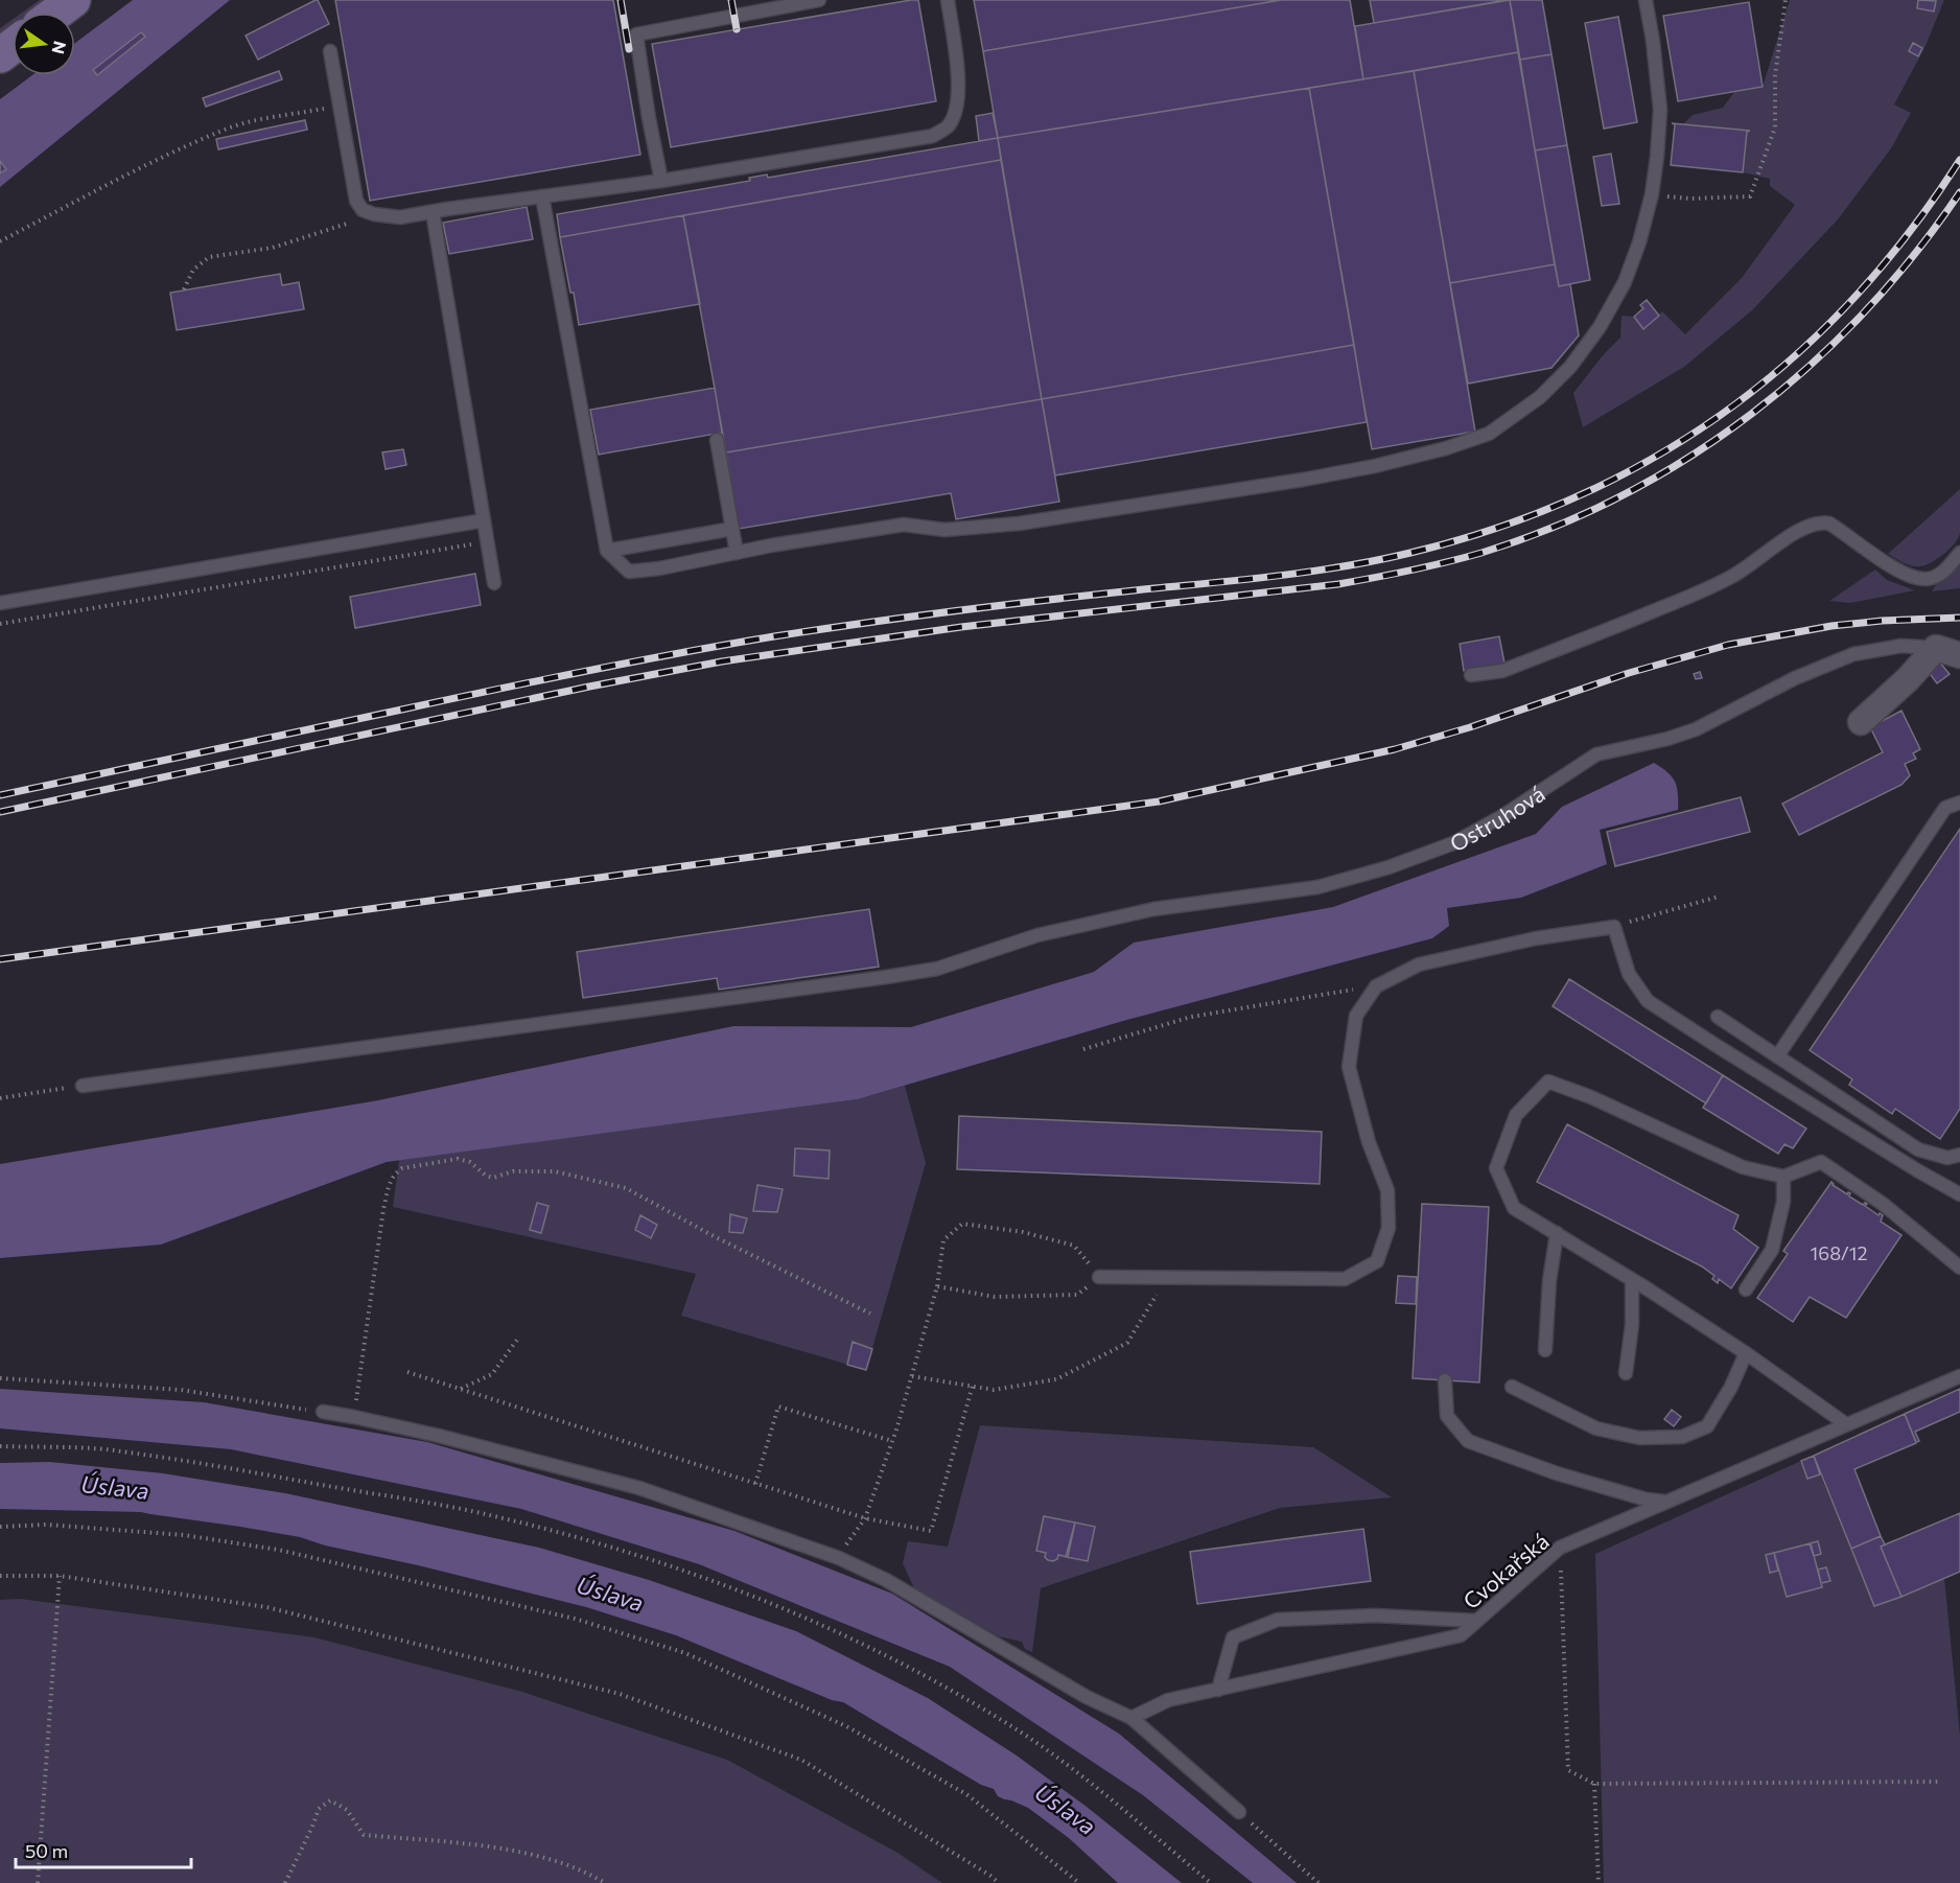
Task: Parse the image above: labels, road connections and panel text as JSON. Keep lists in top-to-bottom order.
{
  "streets": {
    "street": ["Ostruhová"],
    "lane": ["Cvokařská"]
  },
  "water": ["Úslava"],
  "house_numbers": ["168/12"],
  "scale_bar": "50 m",
  "north": "right"
}
